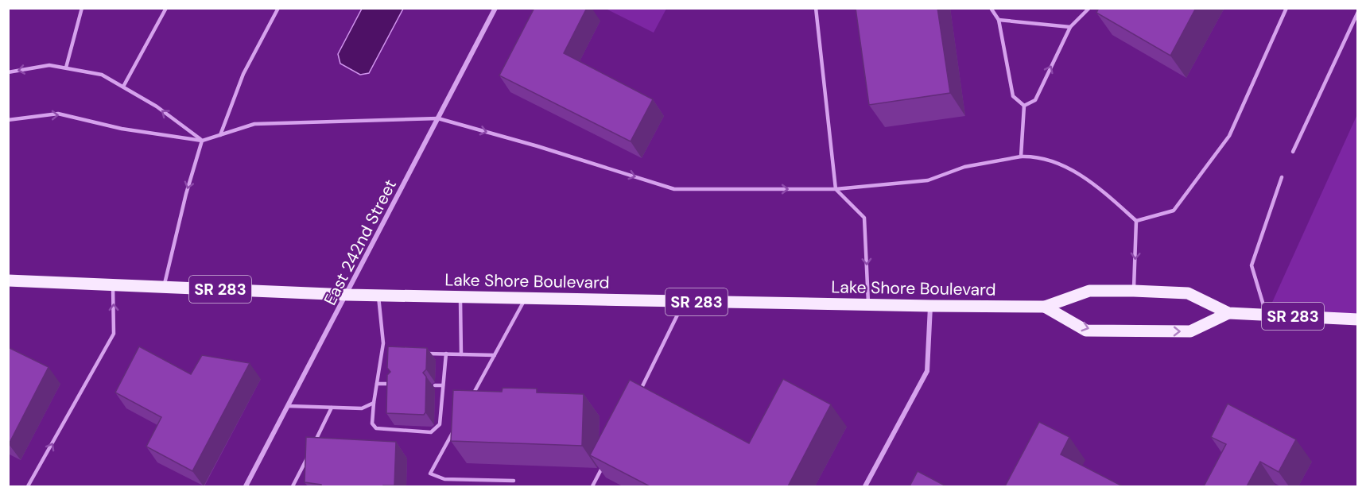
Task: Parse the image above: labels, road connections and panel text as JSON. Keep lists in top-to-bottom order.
{
  "streets": {
    "main road": ["Lake Shore Boulevard", "SR 283"],
    "street": ["East 242nd Street"]
  },
  "crossings": [
    ["East 242nd Street", "Lake Shore Boulevard"]
  ]
}
